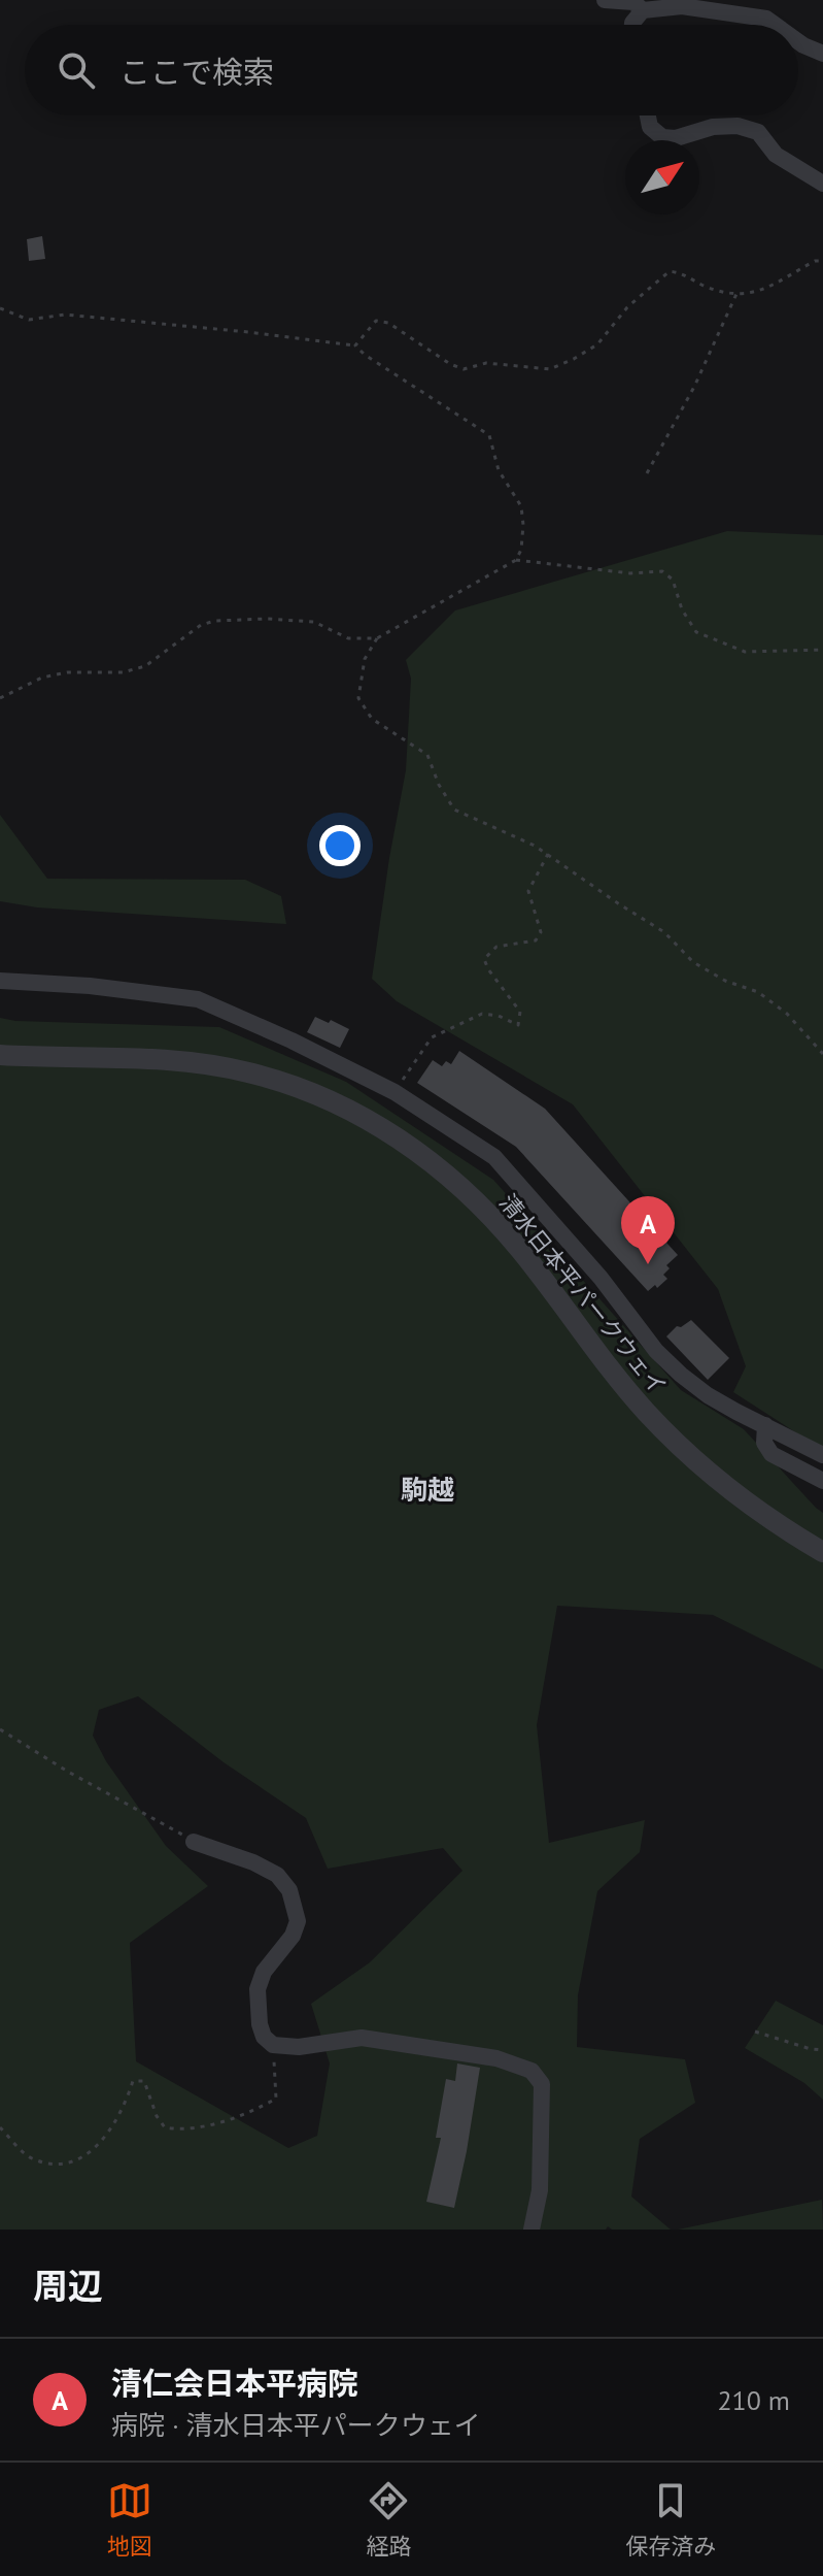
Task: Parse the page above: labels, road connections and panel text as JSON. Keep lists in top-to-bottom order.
{
  "streets": {
    "street": ["清水日本平パークウェイ"]
  },
  "districts": ["駒越"],
  "north": "top right",
  "page": {
    "search": "ここで検索",
    "pins": "A",
    "heading": "周辺",
    "list": [
      {
        "mark": "A",
        "name": "清仁会日本平病院",
        "note": "病院 · 清水日本平パークウェイ",
        "value": "210 m"
      }
    ],
    "nav": ["地図", "経路", "保存済み"]
  }
}
